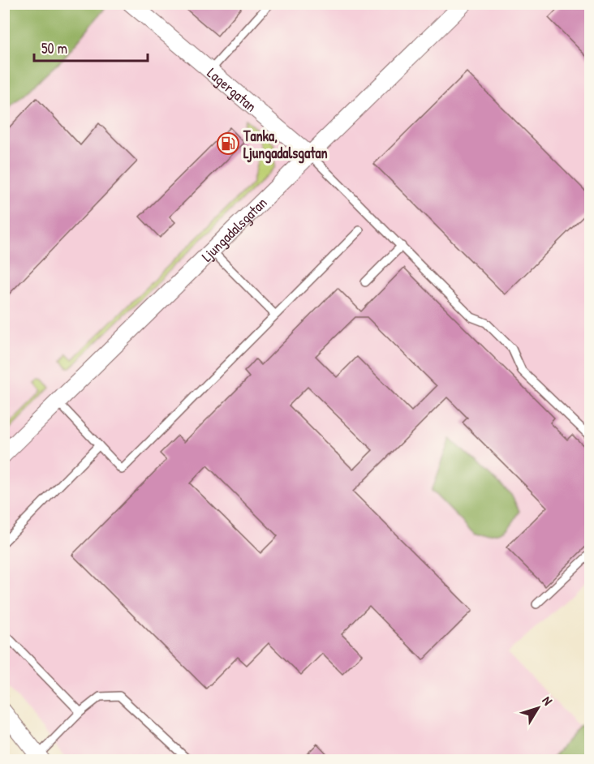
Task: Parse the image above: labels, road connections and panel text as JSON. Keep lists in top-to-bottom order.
{
  "streets": {
    "street": ["Lagergatan", "Ljungadalsgatan"]
  },
  "crossings": [
    ["Lagergatan", "Ljungadalsgatan"]
  ],
  "places": {
    "fuel station": ["Tanka, Ljungadalsgatan"]
  },
  "scale_bar": "50 m",
  "north": "top right"
}
